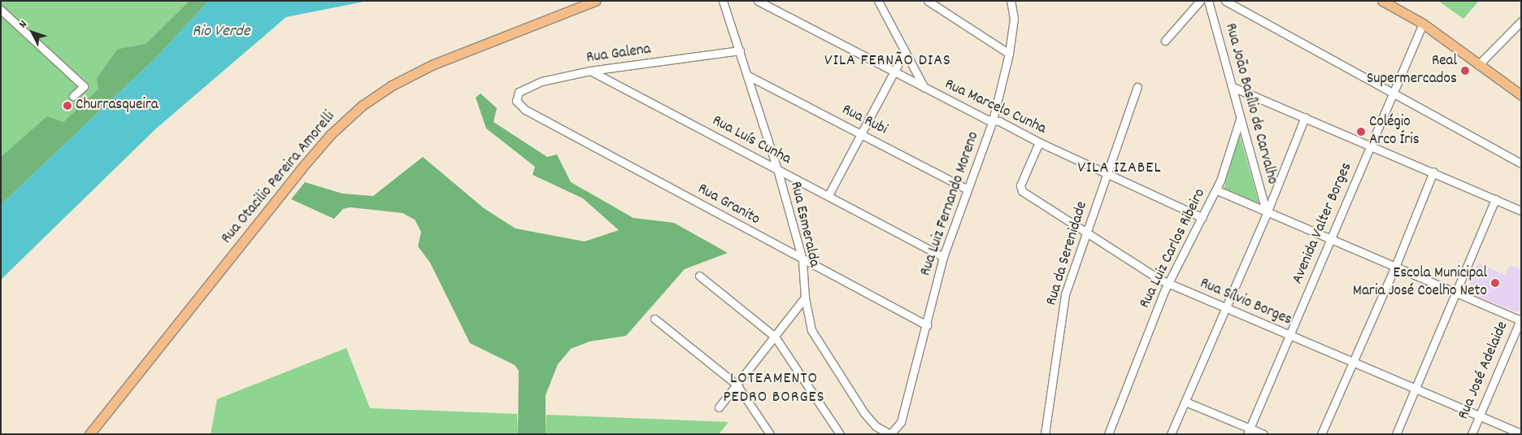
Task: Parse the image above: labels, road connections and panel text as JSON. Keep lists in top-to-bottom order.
{
  "streets": {
    "main road": ["Rua Otacilio Pereira Amorelli"],
    "street": [
      "Rua Galena",
      "Rua João Basílio de Carvalho",
      "Rua Marcelo Cunha",
      "Rua Rubi",
      "Rua Luís Cunha",
      "Rua Luiz Fernando Moreno",
      "Rua Granito",
      "Avenida Valter Borges",
      "Rua Esmeralda",
      "Rua Luiz Carlos Ribeiro",
      "Rua da Serenidade",
      "Rua Sílvio Borges",
      "Rua José Adelaide"
    ]
  },
  "crossings": [
    ["Rua Galena", "Rua Luís Cunha"],
    ["Rua Galena", "Rua Granito"],
    ["Rua Galena", "Rua Esmeralda"],
    ["Rua João Basílio de Carvalho", "Rua Luiz Carlos Ribeiro"],
    ["Rua Marcelo Cunha", "Rua Luiz Fernando Moreno"],
    ["Rua Marcelo Cunha", "Rua Luiz Carlos Ribeiro"],
    ["Rua Marcelo Cunha", "Rua da Serenidade"],
    ["Rua Marcelo Cunha", "Rua Sílvio Borges"],
    ["Rua Rubi", "Rua Luiz Fernando Moreno"],
    ["Rua Rubi", "Rua Esmeralda"],
    ["Rua Luís Cunha", "Rua Luiz Fernando Moreno"],
    ["Rua Luís Cunha", "Rua Esmeralda"],
    ["Rua Luiz Fernando Moreno", "Rua Granito"],
    ["Rua Luiz Fernando Moreno", "Rua Esmeralda"],
    ["Rua Granito", "Rua Esmeralda"],
    ["Avenida Valter Borges", "Rua Sílvio Borges"],
    ["Rua Luiz Carlos Ribeiro", "Rua Sílvio Borges"],
    ["Rua da Serenidade", "Rua Sílvio Borges"],
    ["Rua Sílvio Borges", "Rua José Adelaide"]
  ],
  "districts": ["VILA FERNÃO DIAS", "VILA IZABEL", "LOTEAMENTO PEDRO BORGES"],
  "water": ["Rio Verde"],
  "places": [
    "Real Supermercados",
    "Churrasqueira",
    "Colégio Arco Íris",
    "Escola Municipal Maria José Coelho Neto"
  ],
  "north": "top left"
}
